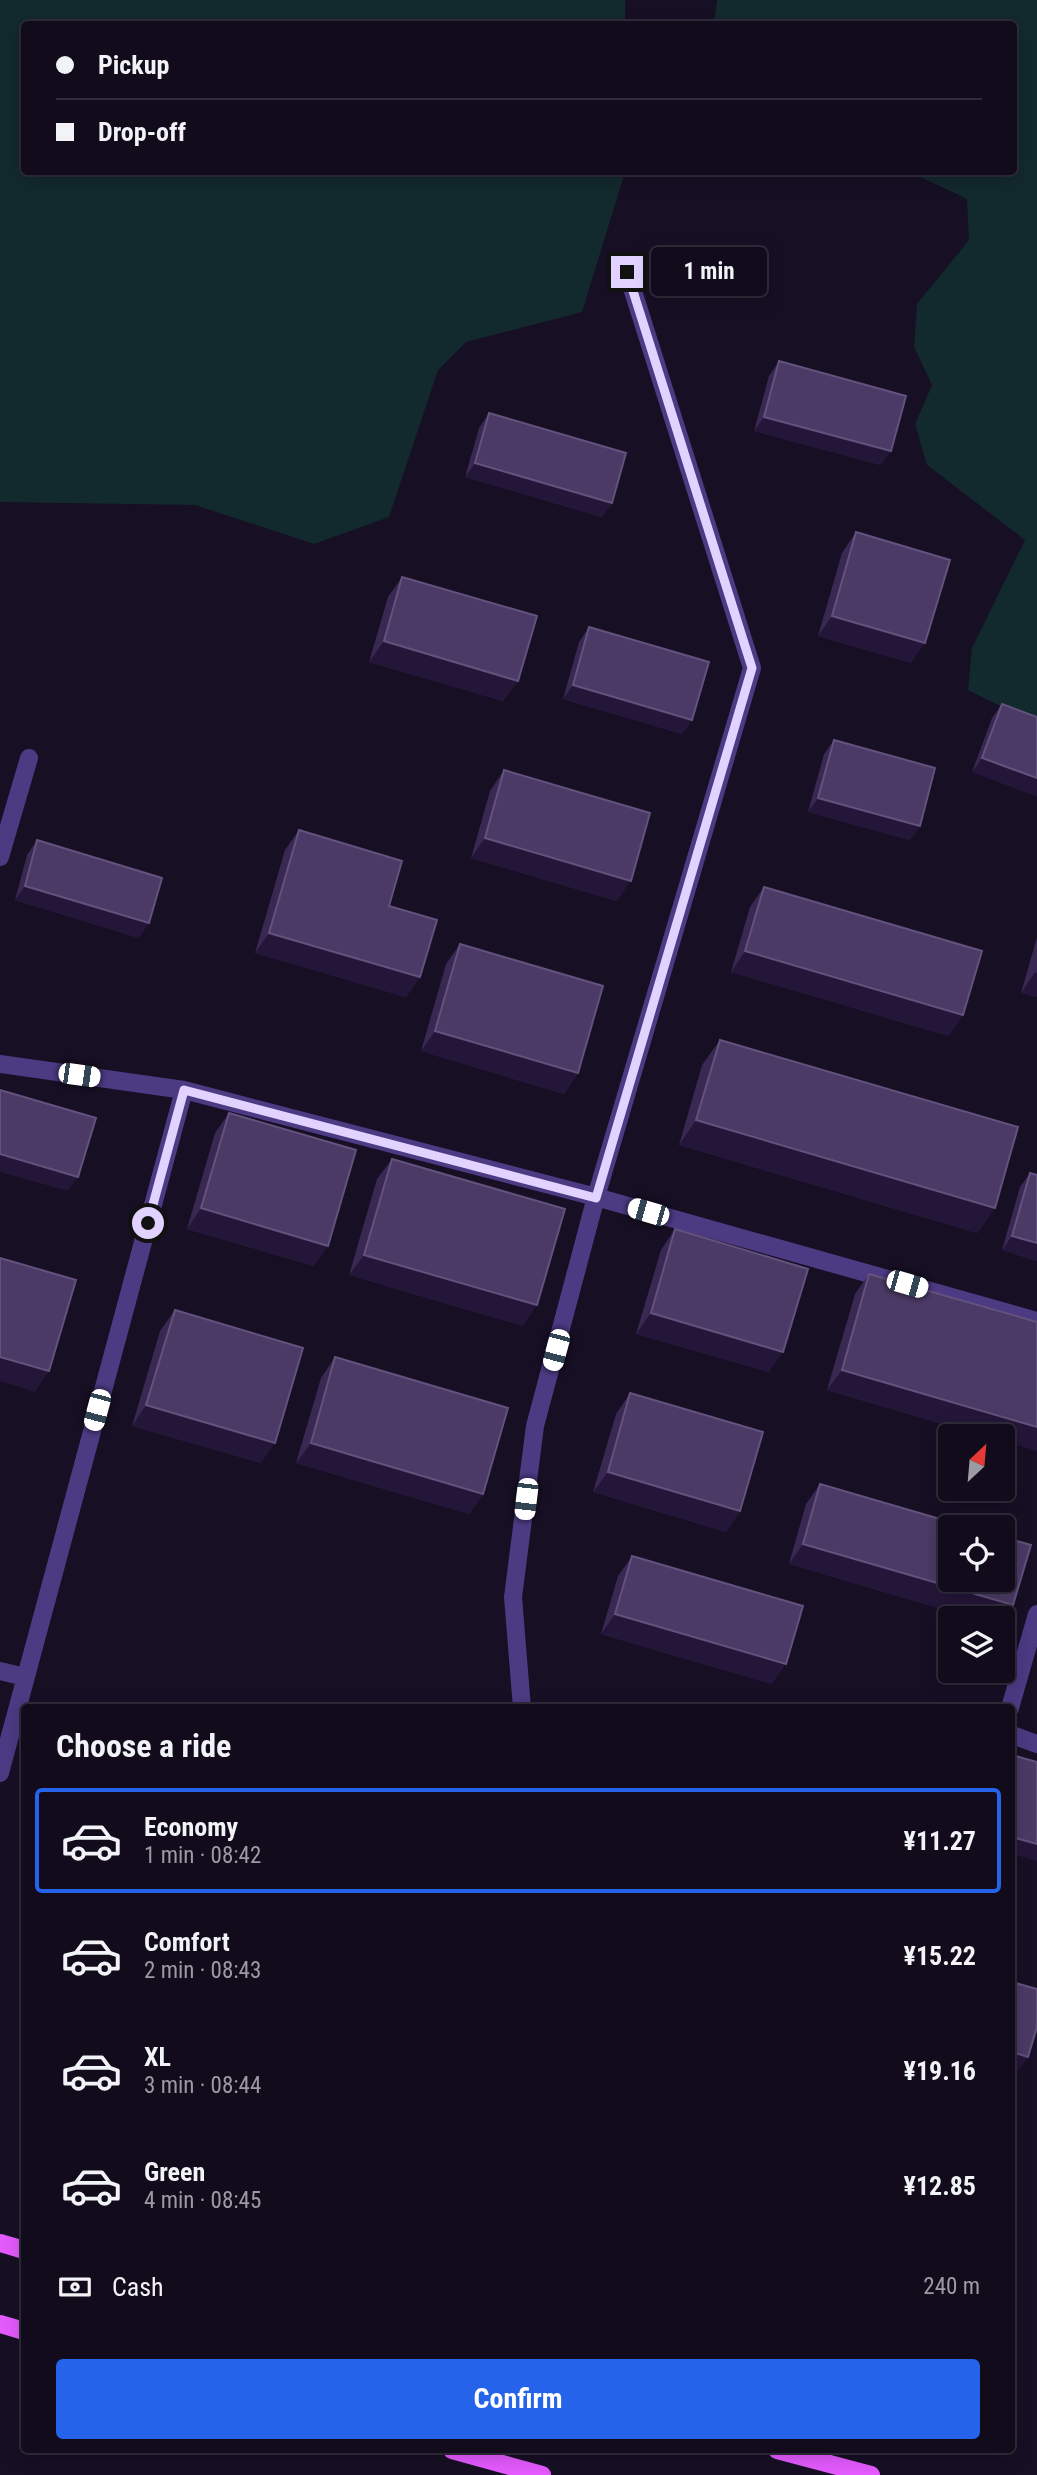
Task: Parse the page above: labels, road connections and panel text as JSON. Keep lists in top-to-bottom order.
{
  "north": "top right",
  "page": {
    "banner": ["Pickup", "Drop-off"],
    "bubble": "1 min",
    "heading": "Choose a ride",
    "list": [
      {
        "name": "Economy",
        "note": "1 min · 08:42",
        "value": "¥11.27"
      },
      {
        "name": "Comfort",
        "note": "2 min · 08:43",
        "value": "¥15.22"
      },
      {
        "name": "XL",
        "note": "3 min · 08:44",
        "value": "¥19.16"
      },
      {
        "name": "Green",
        "note": "4 min · 08:45",
        "value": "¥12.85"
      }
    ],
    "pay": ["Cash", "240 m"],
    "buttons": "Confirm"
  }
}
